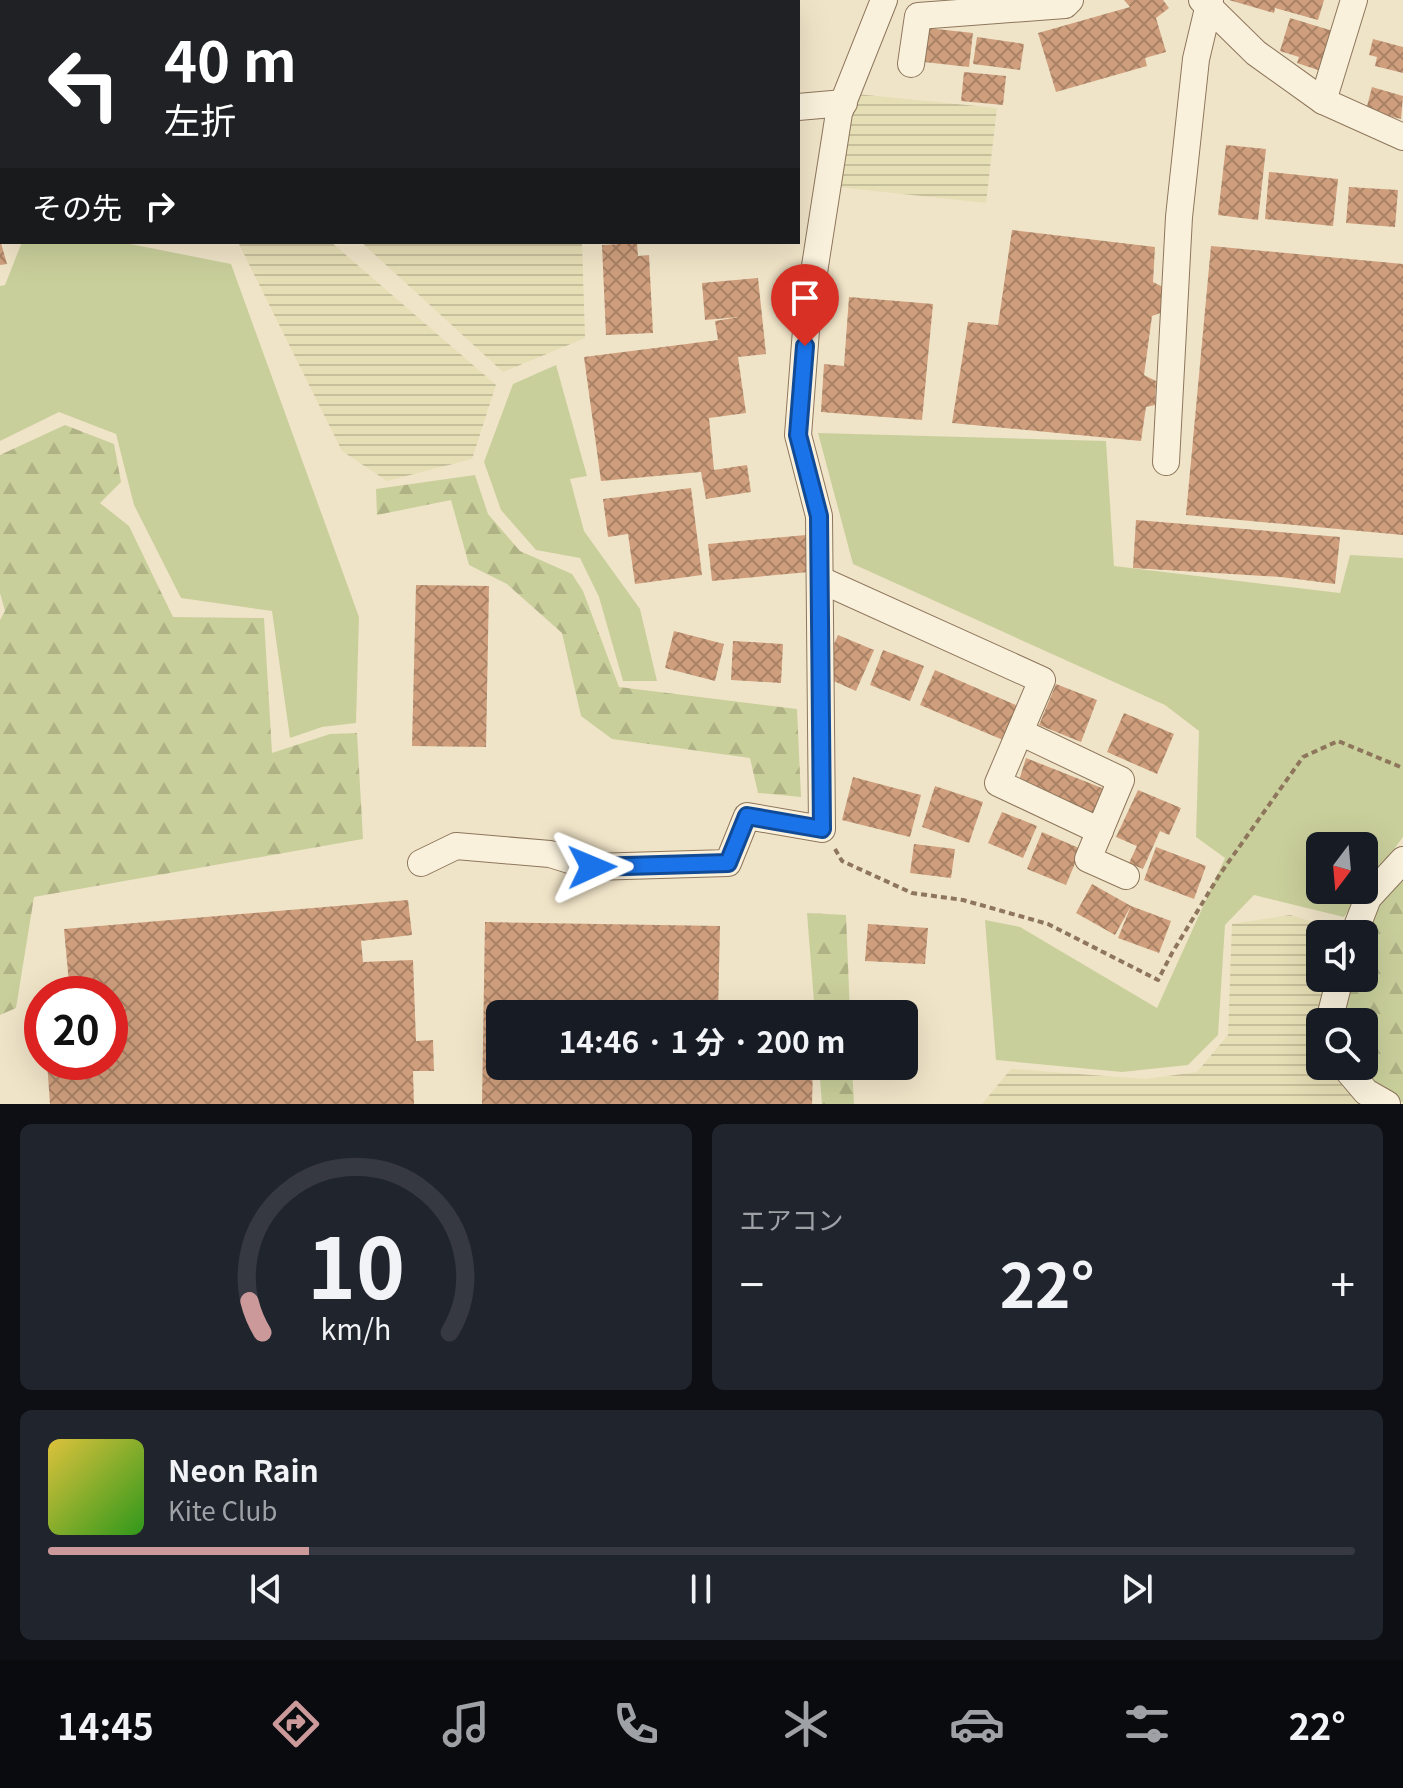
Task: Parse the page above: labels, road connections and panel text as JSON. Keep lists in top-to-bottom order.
{
  "north": "bottom",
  "page": {
    "turn": ["40 m", "左折"],
    "then": "その先",
    "limit": "20",
    "trip": "14:46 · 1 分 · 200 m",
    "tile": "エアコン",
    "heat": ["−", "22°", "+"],
    "song": ["Neon Rain", "Kite Club"],
    "tabs": ["14:45", "22°"],
    "gauge": ["10", "km/h"]
  }
}
